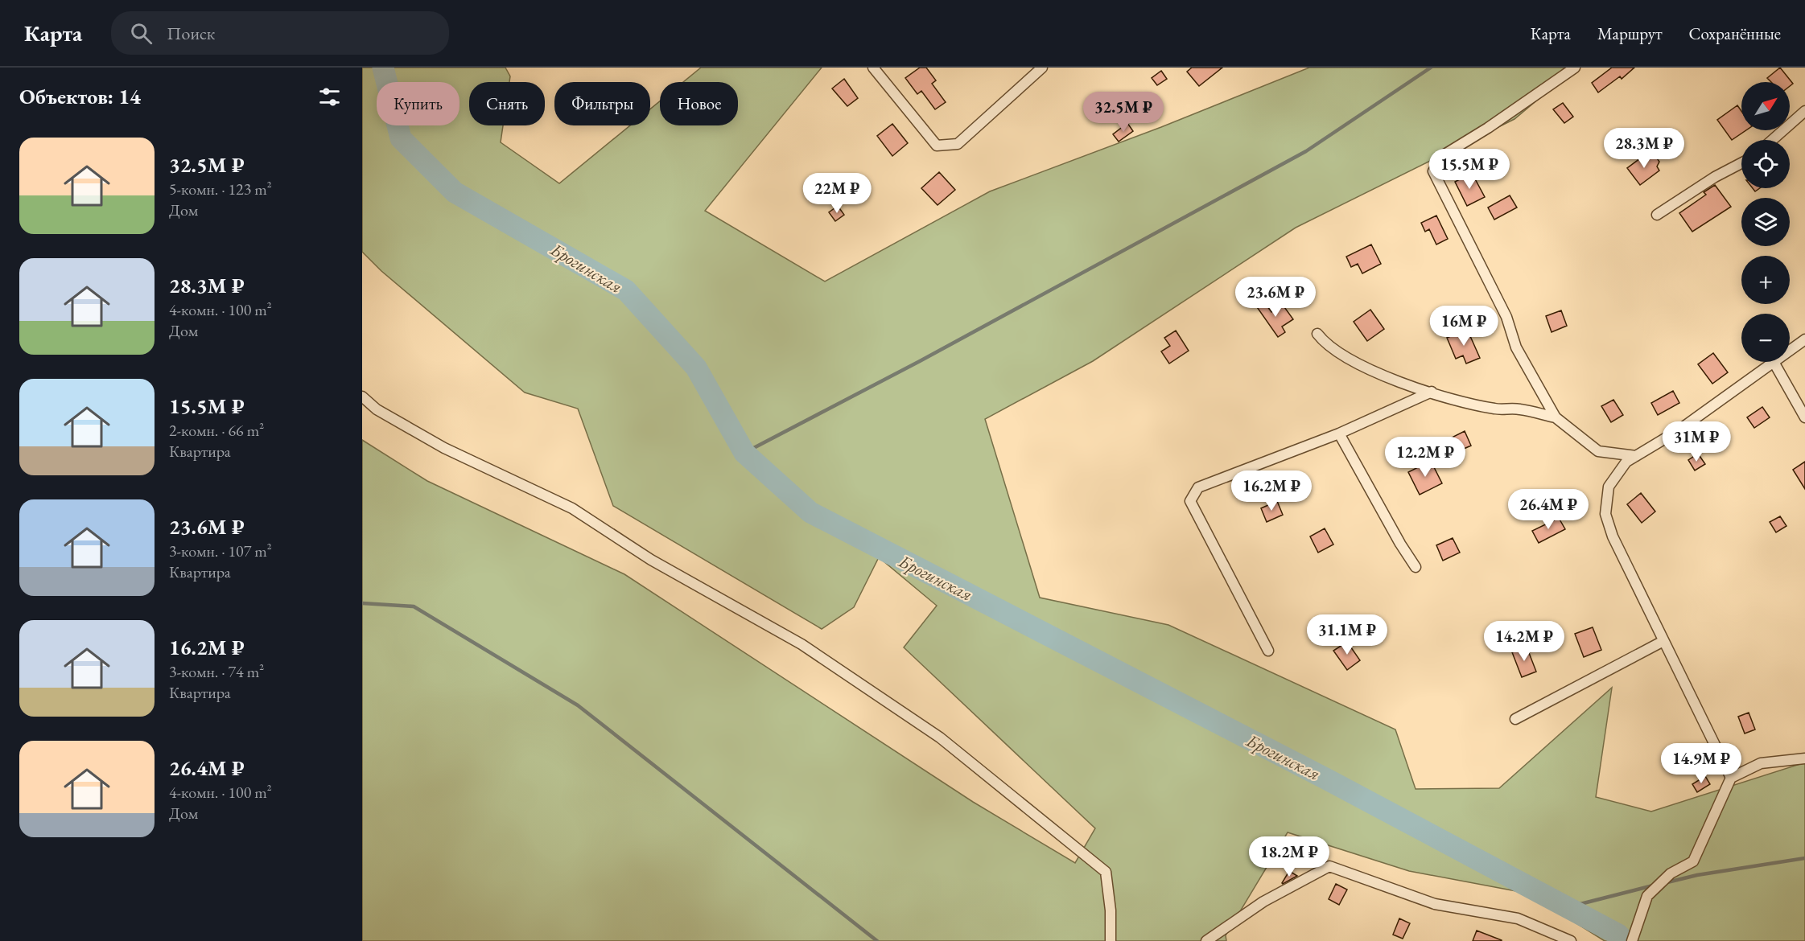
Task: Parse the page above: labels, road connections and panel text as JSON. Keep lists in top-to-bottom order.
{
  "water": ["Брогинская"],
  "north": "top right",
  "page": {
    "header": "Карта",
    "search": "Поиск",
    "nav": ["Карта", "Маршрут", "Сохранённые"],
    "heading": "Объектов: 14",
    "map_buttons": ["+", "−"],
    "chip": [
      "Купить",
      "Снять",
      "Фильтры",
      "Новое"
    ],
    "price": [
      "32.5M ₽",
      "28.3M ₽",
      "15.5M ₽",
      "22M ₽",
      "23.6M ₽",
      "16M ₽",
      "31M ₽",
      "12.2M ₽",
      "16.2M ₽",
      "26.4M ₽",
      "31.1M ₽",
      "14.2M ₽",
      "14.9M ₽",
      "18.2M ₽"
    ],
    "list": [
      {
        "name": "32.5M ₽",
        "note": "5-комн. · 123 m² · Дом"
      },
      {
        "name": "28.3M ₽",
        "note": "4-комн. · 100 m² · Дом"
      },
      {
        "name": "15.5M ₽",
        "note": "2-комн. · 66 m² · Квартира"
      },
      {
        "name": "23.6M ₽",
        "note": "3-комн. · 107 m² · Квартира"
      },
      {
        "name": "16.2M ₽",
        "note": "3-комн. · 74 m² · Квартира"
      },
      {
        "name": "26.4M ₽",
        "note": "4-комн. · 100 m² · Дом"
      }
    ]
  }
}
